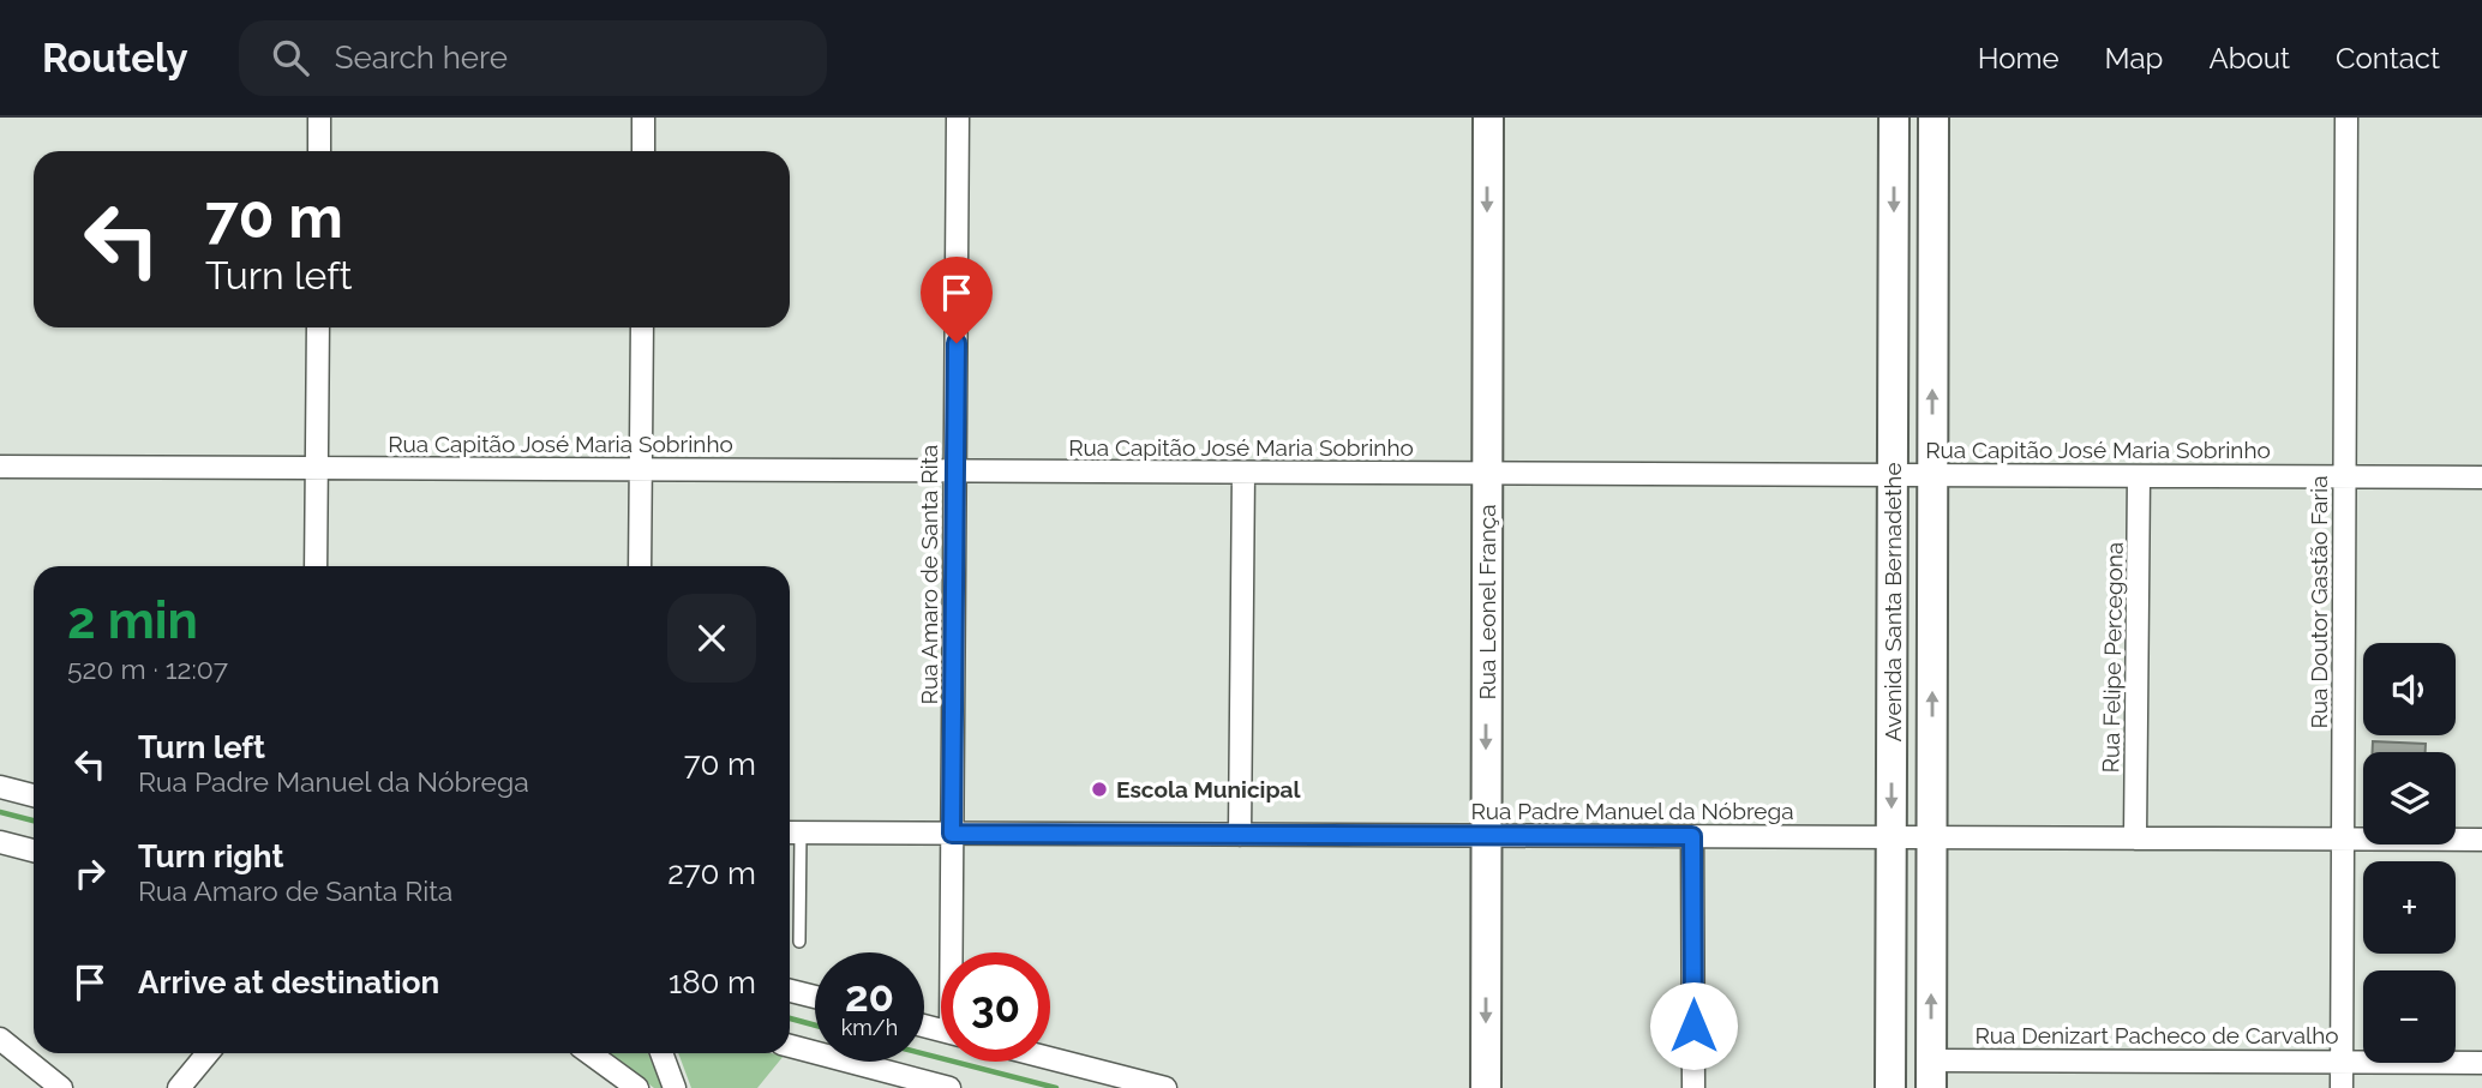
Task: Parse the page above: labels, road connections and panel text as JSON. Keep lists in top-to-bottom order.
{
  "streets": {
    "main road": ["Rua Leonel França", "Avenida Santa Bernadethe"],
    "street": [
      "Rua Capitão José Maria Sobrinho",
      "Rua Amaro de Santa Rita",
      "Rua Doutor Gastão Faria",
      "Rua Felipe Percegona",
      "Rua Padre Manuel da Nóbrega",
      "Rua Denizart Pacheco de Carvalho"
    ]
  },
  "crossings": [
    ["Rua Capitão José Maria Sobrinho", "Rua Amaro de Santa Rita"],
    ["Rua Capitão José Maria Sobrinho", "Rua Leonel França"],
    ["Rua Capitão José Maria Sobrinho", "Avenida Santa Bernadethe"],
    ["Rua Capitão José Maria Sobrinho", "Rua Doutor Gastão Faria"],
    ["Rua Capitão José Maria Sobrinho", "Rua Felipe Percegona"],
    ["Rua Amaro de Santa Rita", "Rua Padre Manuel da Nóbrega"],
    ["Rua Leonel França", "Rua Padre Manuel da Nóbrega"],
    ["Avenida Santa Bernadethe", "Rua Padre Manuel da Nóbrega"],
    ["Avenida Santa Bernadethe", "Rua Denizart Pacheco de Carvalho"],
    ["Rua Doutor Gastão Faria", "Rua Padre Manuel da Nóbrega"],
    ["Rua Doutor Gastão Faria", "Rua Denizart Pacheco de Carvalho"],
    ["Rua Felipe Percegona", "Rua Padre Manuel da Nóbrega"]
  ],
  "one_way": ["Rua Leonel França"],
  "places": ["Escola Municipal"],
  "page": {
    "header": "Routely",
    "search": "Search here",
    "nav": [
      "Home",
      "Map",
      "About",
      "Contact"
    ],
    "turn": ["70 m", "Turn left"],
    "heading": ["2 min", "520 m · 12:07"],
    "map_buttons": ["+", "−"],
    "list": [
      {
        "name": "Turn left",
        "note": "Rua Padre Manuel da Nóbrega",
        "value": "70 m"
      },
      {
        "name": "Turn right",
        "note": "Rua Amaro de Santa Rita",
        "value": "270 m"
      },
      {
        "name": "Arrive at destination",
        "value": "180 m"
      }
    ],
    "speed": "20 km/h",
    "limit": "30"
  }
}
